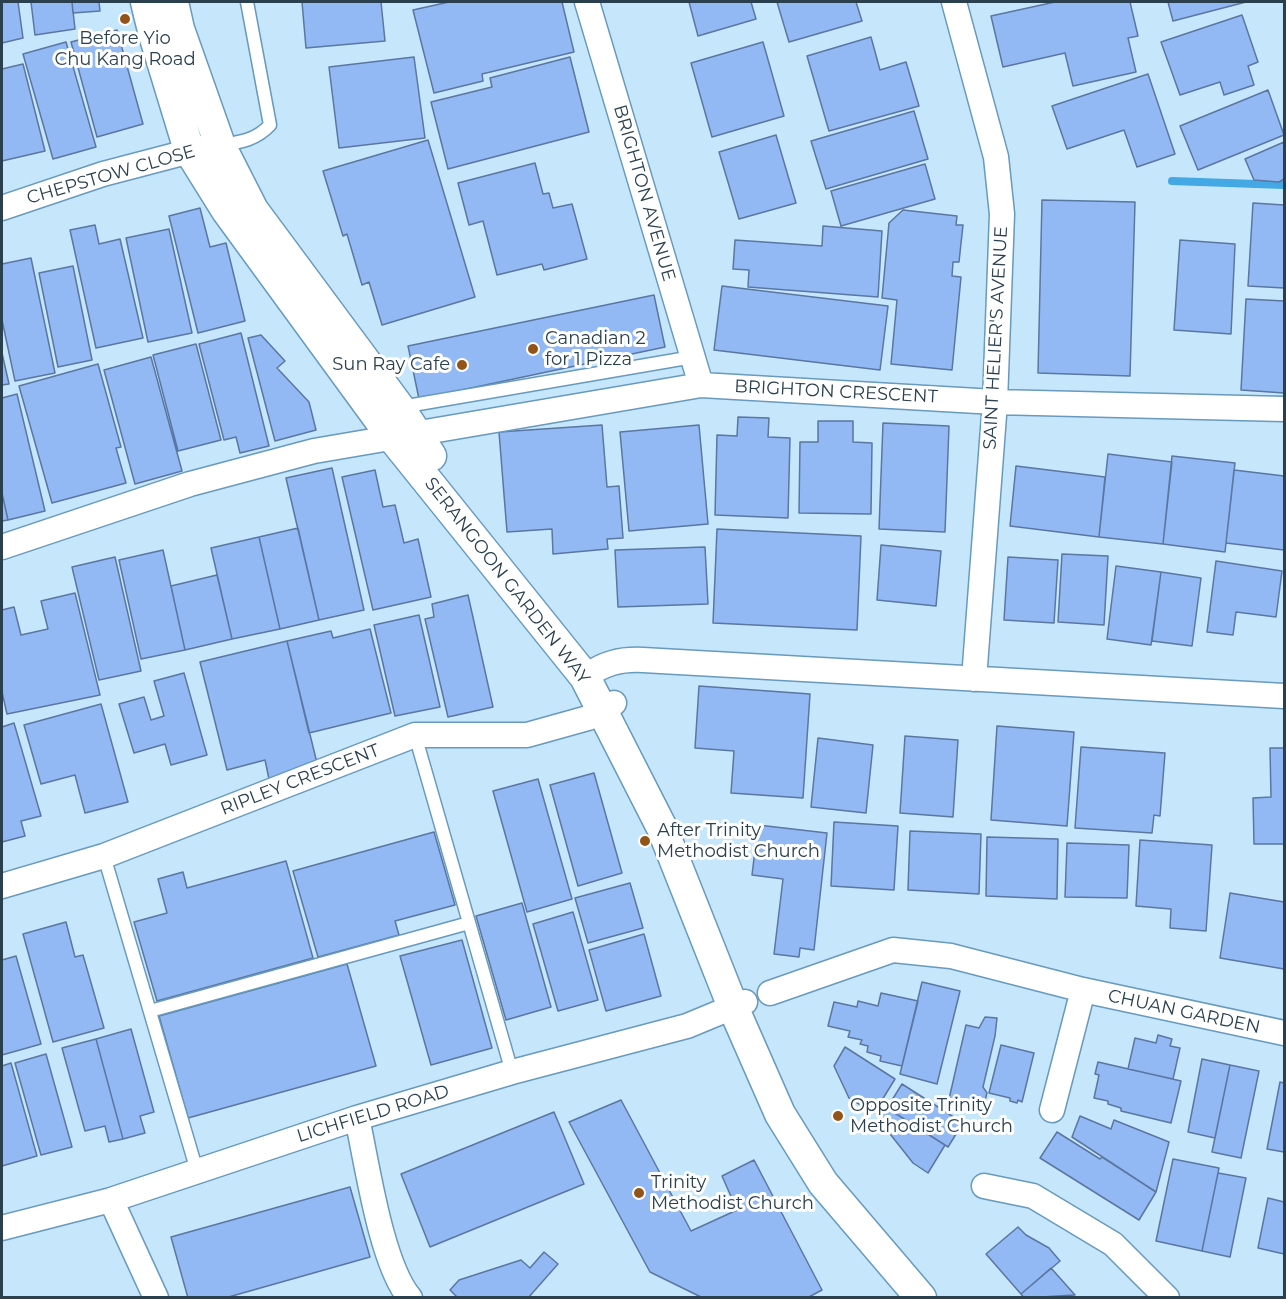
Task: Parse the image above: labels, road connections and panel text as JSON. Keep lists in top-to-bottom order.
{
  "streets": {
    "street": [
      "CHEPSTOW CLOSE",
      "BRIGHTON AVENUE",
      "SAINT HELIER'S AVENUE",
      "BRIGHTON CRESCENT",
      "SERANGOON GARDEN WAY",
      "RIPLEY CRESCENT",
      "CHUAN GARDEN",
      "LICHFIELD ROAD"
    ]
  },
  "crossings": [
    ["CHEPSTOW CLOSE", "SERANGOON GARDEN WAY"],
    ["BRIGHTON AVENUE", "BRIGHTON CRESCENT"],
    ["SAINT HELIER'S AVENUE", "BRIGHTON CRESCENT"],
    ["BRIGHTON CRESCENT", "SERANGOON GARDEN WAY"],
    ["SERANGOON GARDEN WAY", "RIPLEY CRESCENT"],
    ["SERANGOON GARDEN WAY", "CHUAN GARDEN"],
    ["SERANGOON GARDEN WAY", "LICHFIELD ROAD"],
    ["CHUAN GARDEN", "LICHFIELD ROAD"]
  ],
  "places": [
    "Before Yio Chu Kang Road",
    "Canadian 2 for 1 Pizza",
    "Sun Ray Cafe",
    "After Trinity Methodist Church",
    "Opposite Trinity Methodist Church",
    "Trinity Methodist Church"
  ]
}
